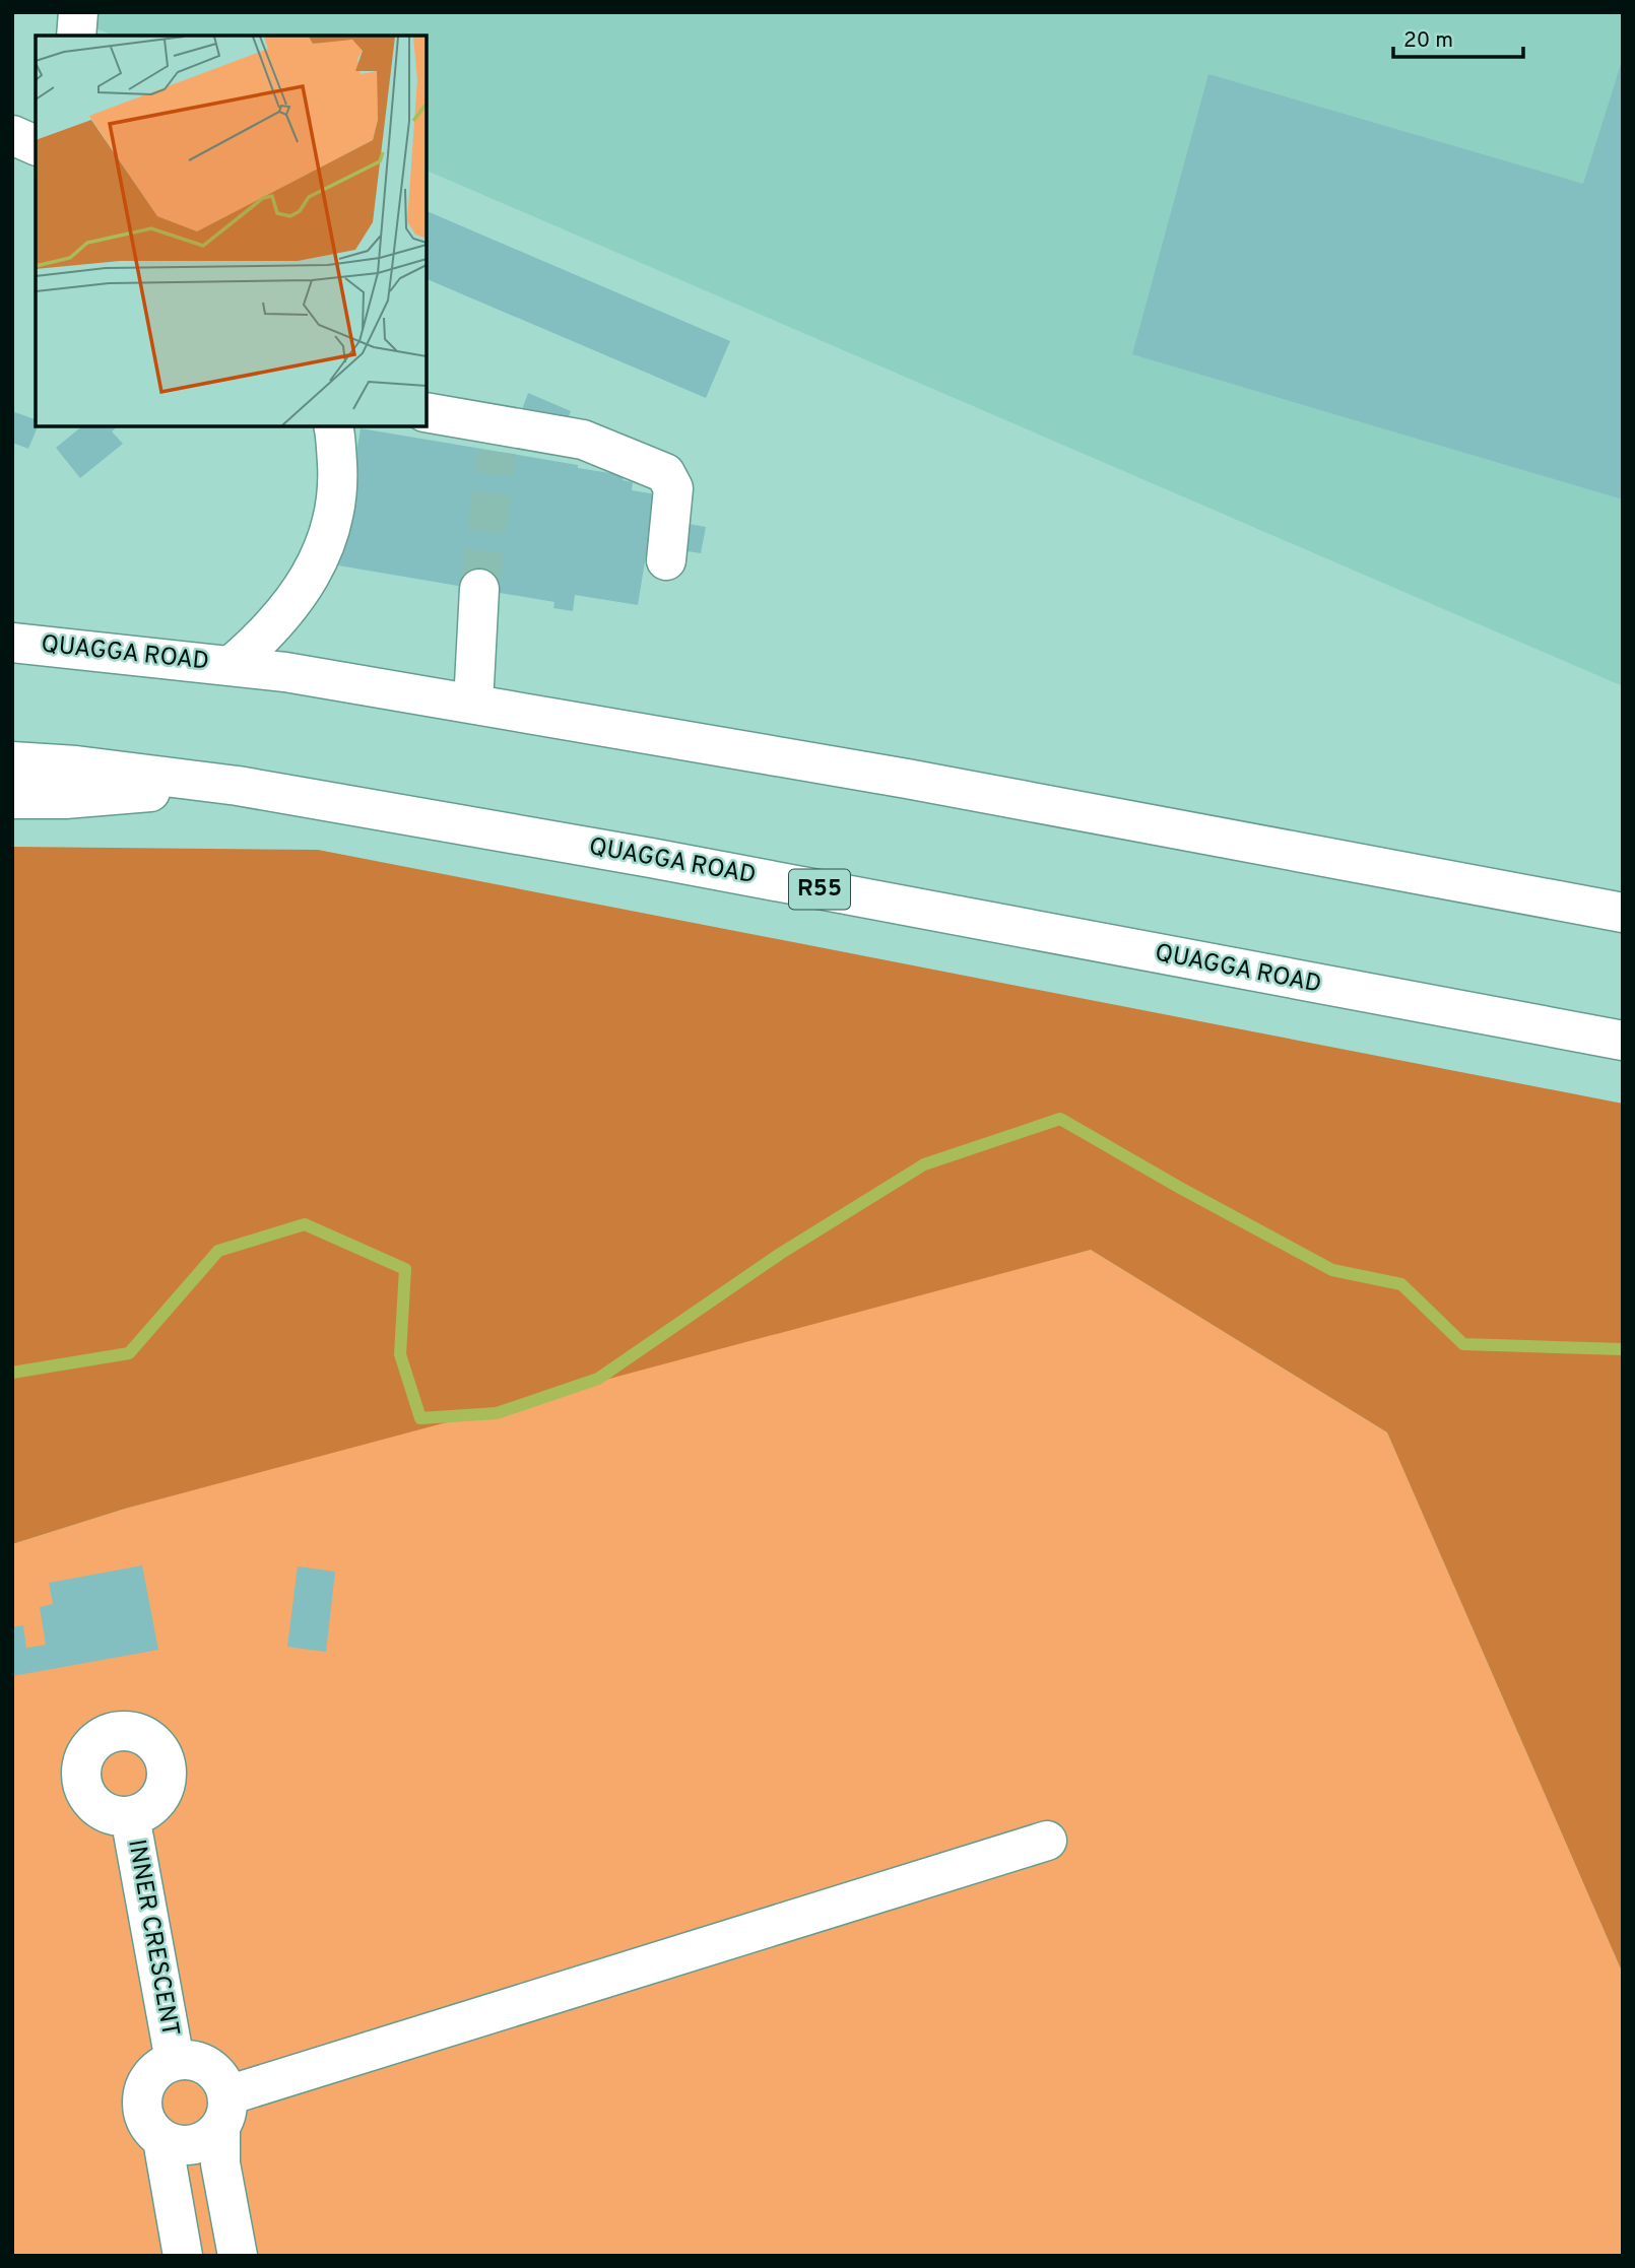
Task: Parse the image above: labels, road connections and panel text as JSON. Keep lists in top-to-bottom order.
{
  "streets": {
    "main road": ["QUAGGA ROAD", "R55", "INNER CRESCENT"]
  },
  "scale_bar": "20 m"
}
